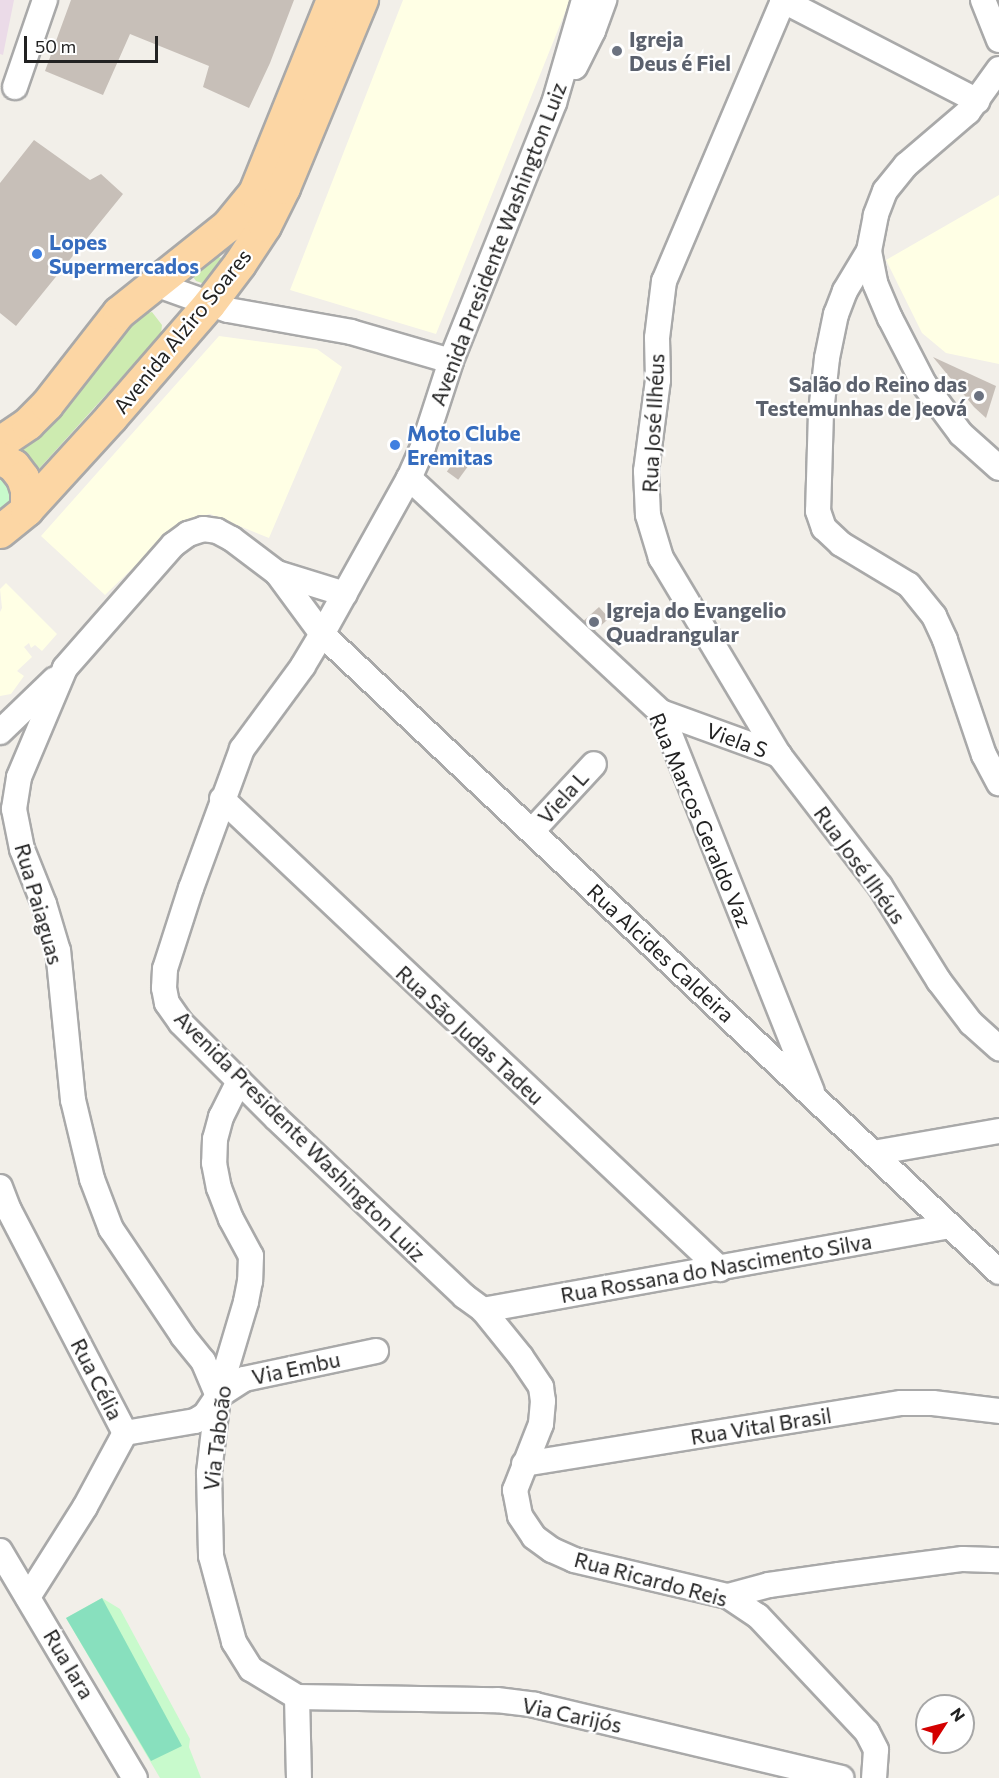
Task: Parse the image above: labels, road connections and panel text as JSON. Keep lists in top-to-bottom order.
{
  "streets": {
    "main road": ["Avenida Alziro Soares"],
    "street": [
      "Avenida Presidente Washington Luiz",
      "Rua José Ilhéus",
      "Viela S",
      "Viela L",
      "Rua Marcos Geraldo Vaz",
      "Rua Paiaguas",
      "Rua Alcides Caldeira",
      "Rua São Judas Tadeu",
      "Rua Rossana do Nascimento Silva",
      "Via Embu",
      "Rua Célia",
      "Rua Vital Brasil",
      "Via Taboão",
      "Rua Ricardo Reis",
      "Rua Iara",
      "Via Carijós"
    ]
  },
  "crossings": [
    ["Avenida Presidente Washington Luiz", "Rua Marcos Geraldo Vaz"],
    ["Avenida Presidente Washington Luiz", "Rua Paiaguas"],
    ["Avenida Presidente Washington Luiz", "Rua Alcides Caldeira"],
    ["Avenida Presidente Washington Luiz", "Rua São Judas Tadeu"],
    ["Avenida Presidente Washington Luiz", "Rua Rossana do Nascimento Silva"],
    ["Avenida Presidente Washington Luiz", "Via Taboão"],
    ["Avenida Presidente Washington Luiz", "Rua Ricardo Reis"],
    ["Rua José Ilhéus", "Viela S"],
    ["Viela S", "Rua Marcos Geraldo Vaz"],
    ["Viela L", "Rua Alcides Caldeira"],
    ["Rua Marcos Geraldo Vaz", "Rua Alcides Caldeira"],
    ["Rua Paiaguas", "Rua Alcides Caldeira"],
    ["Rua Paiaguas", "Via Embu"],
    ["Rua Paiaguas", "Via Taboão"],
    ["Rua Alcides Caldeira", "Rua Rossana do Nascimento Silva"],
    ["Rua São Judas Tadeu", "Rua Rossana do Nascimento Silva"],
    ["Via Embu", "Rua Célia"],
    ["Via Embu", "Via Taboão"],
    ["Rua Célia", "Rua Iara"],
    ["Rua Vital Brasil", "Rua Ricardo Reis"],
    ["Via Taboão", "Via Carijós"]
  ],
  "places": [
    "Igreja Deus é Fiel",
    "Lopes Supermercados",
    "Salão do Reino das Testemunhas de Jeová",
    "Moto Clube Eremitas",
    "Igreja do Evangelio Quadrangular"
  ],
  "scale_bar": "50 m",
  "north": "top right"
}
